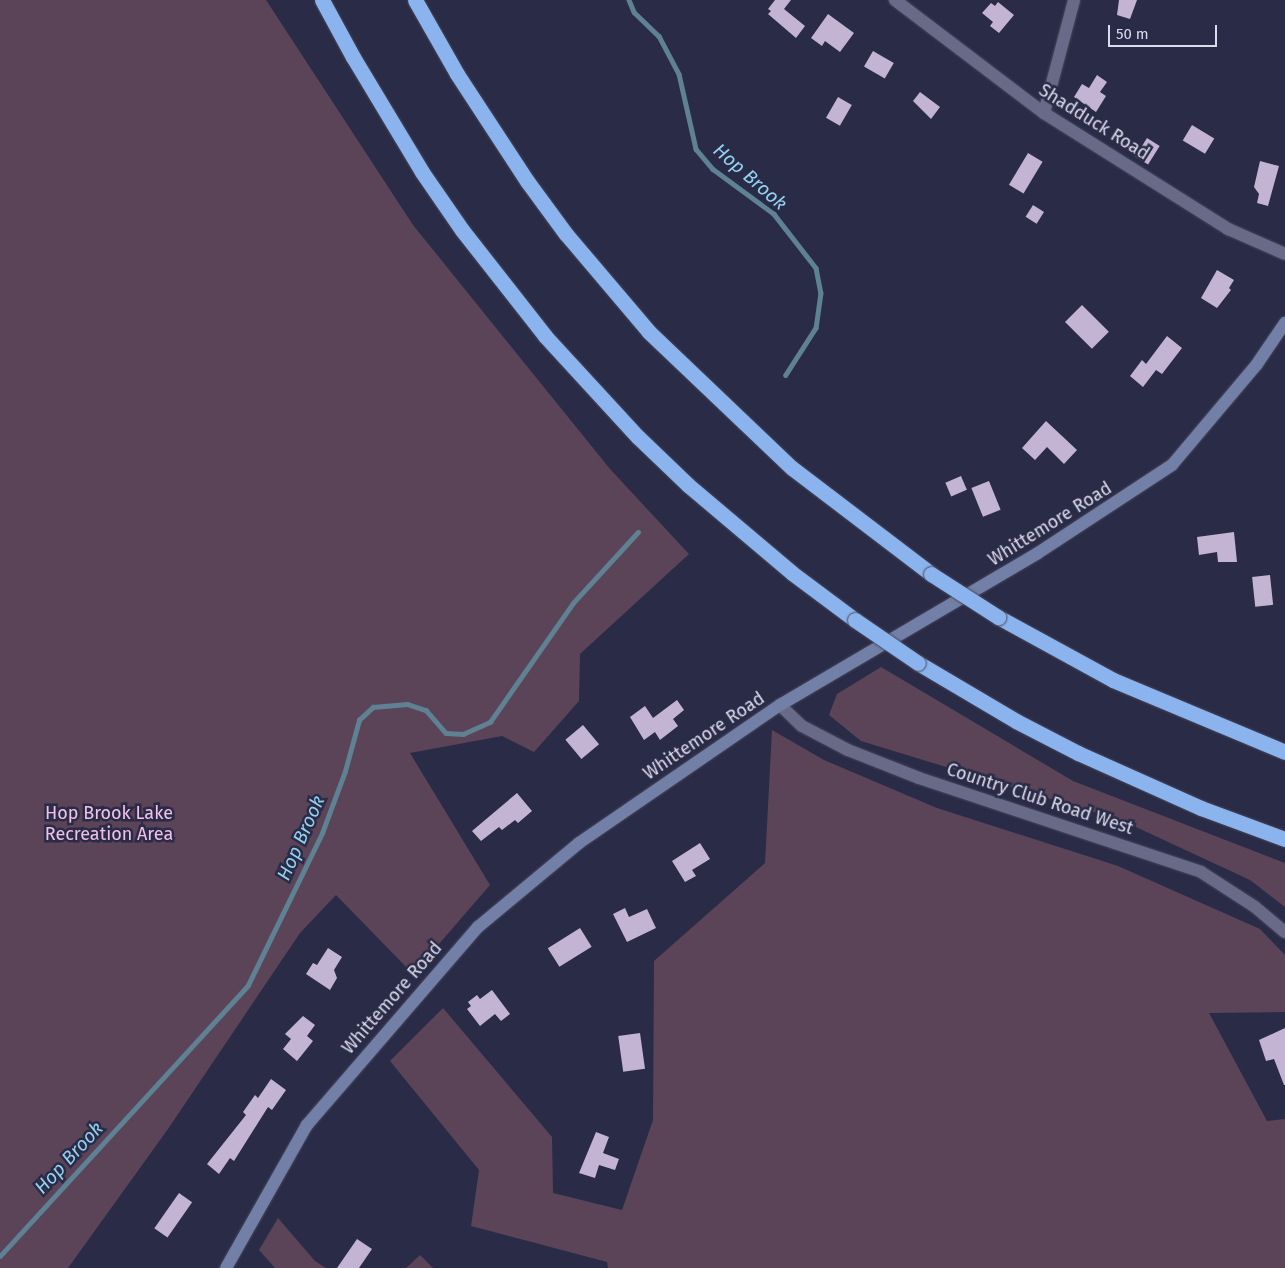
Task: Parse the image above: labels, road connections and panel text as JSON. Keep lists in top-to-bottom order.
{
  "streets": {
    "main road": ["Whittemore Road"],
    "street": ["Shadduck Road", "Country Club Road West"]
  },
  "crossings": [
    ["Whittemore Road", "Country Club Road West"]
  ],
  "water": ["Hop Brook"],
  "parks": ["Hop Brook Lake Recreation Area"],
  "scale_bar": "50 m"
}
